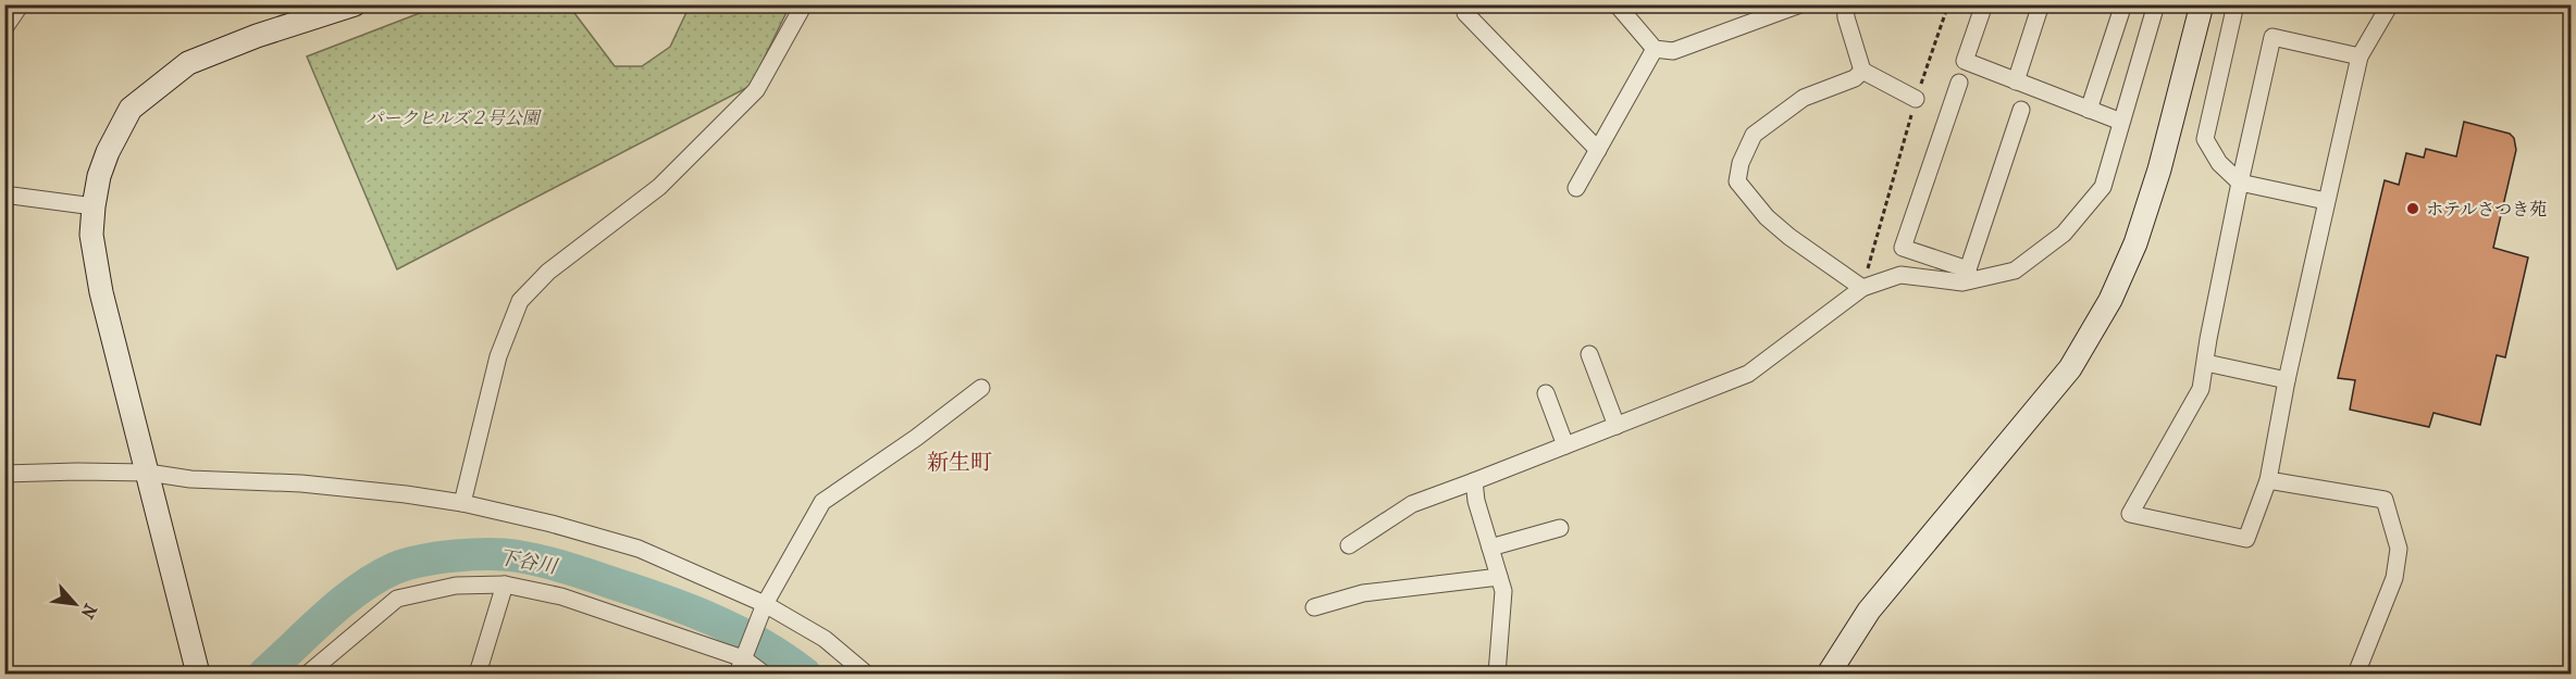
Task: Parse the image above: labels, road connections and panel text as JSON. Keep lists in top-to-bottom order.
{
  "districts": ["新生町"],
  "water": ["下谷川"],
  "parks": ["パークヒルズ２号公園"],
  "places": ["ホテルさつき苑"],
  "north": "bottom right"
}
